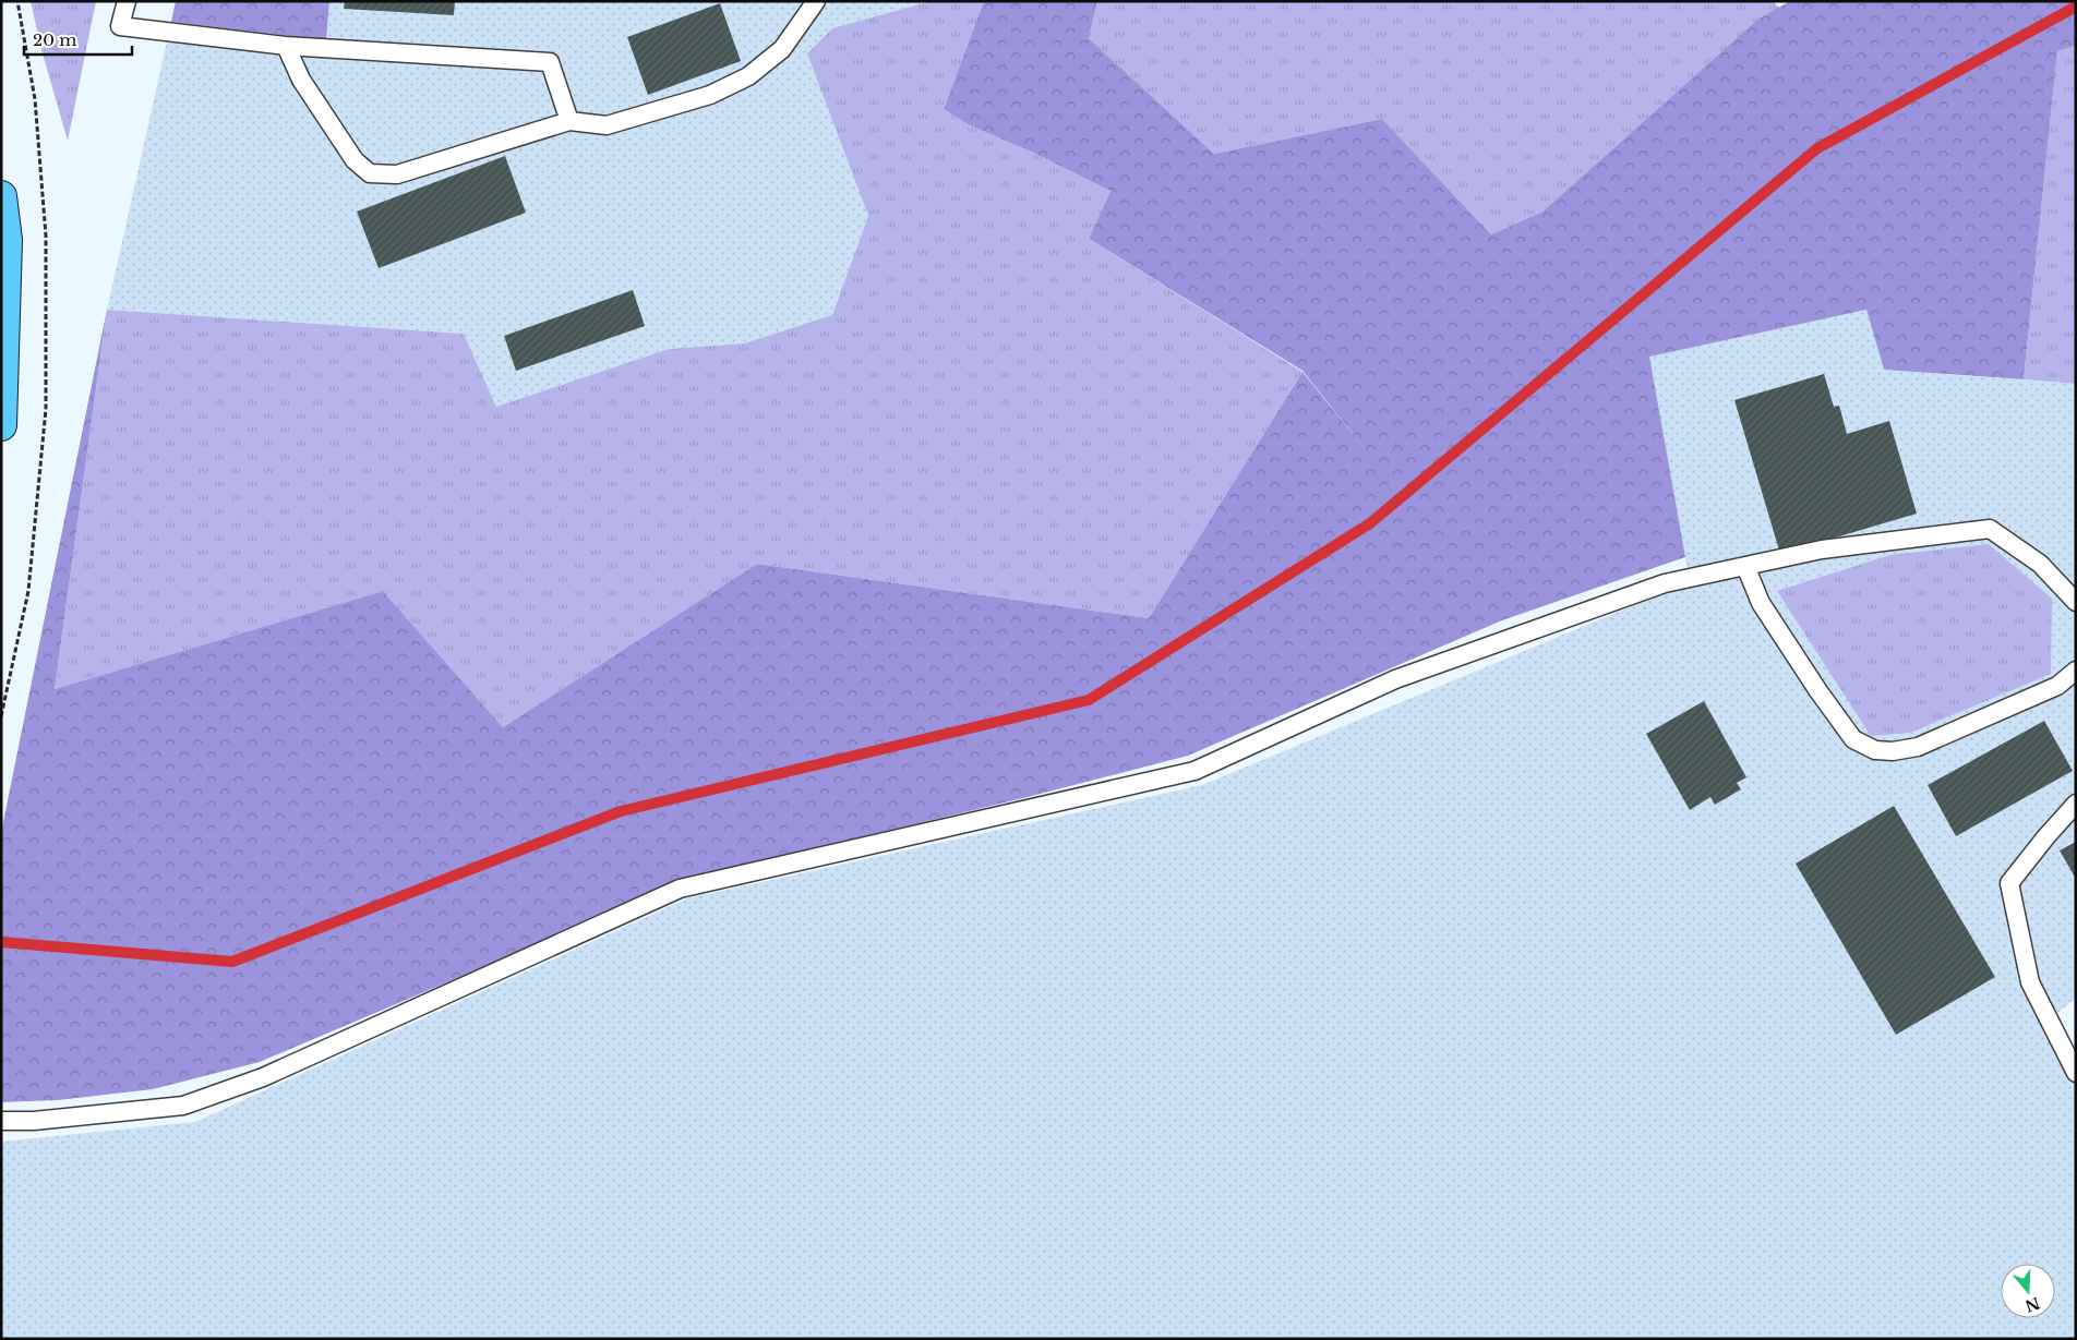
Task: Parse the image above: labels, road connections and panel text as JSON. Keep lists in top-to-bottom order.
{
  "scale_bar": "20 m",
  "north": "bottom"
}
